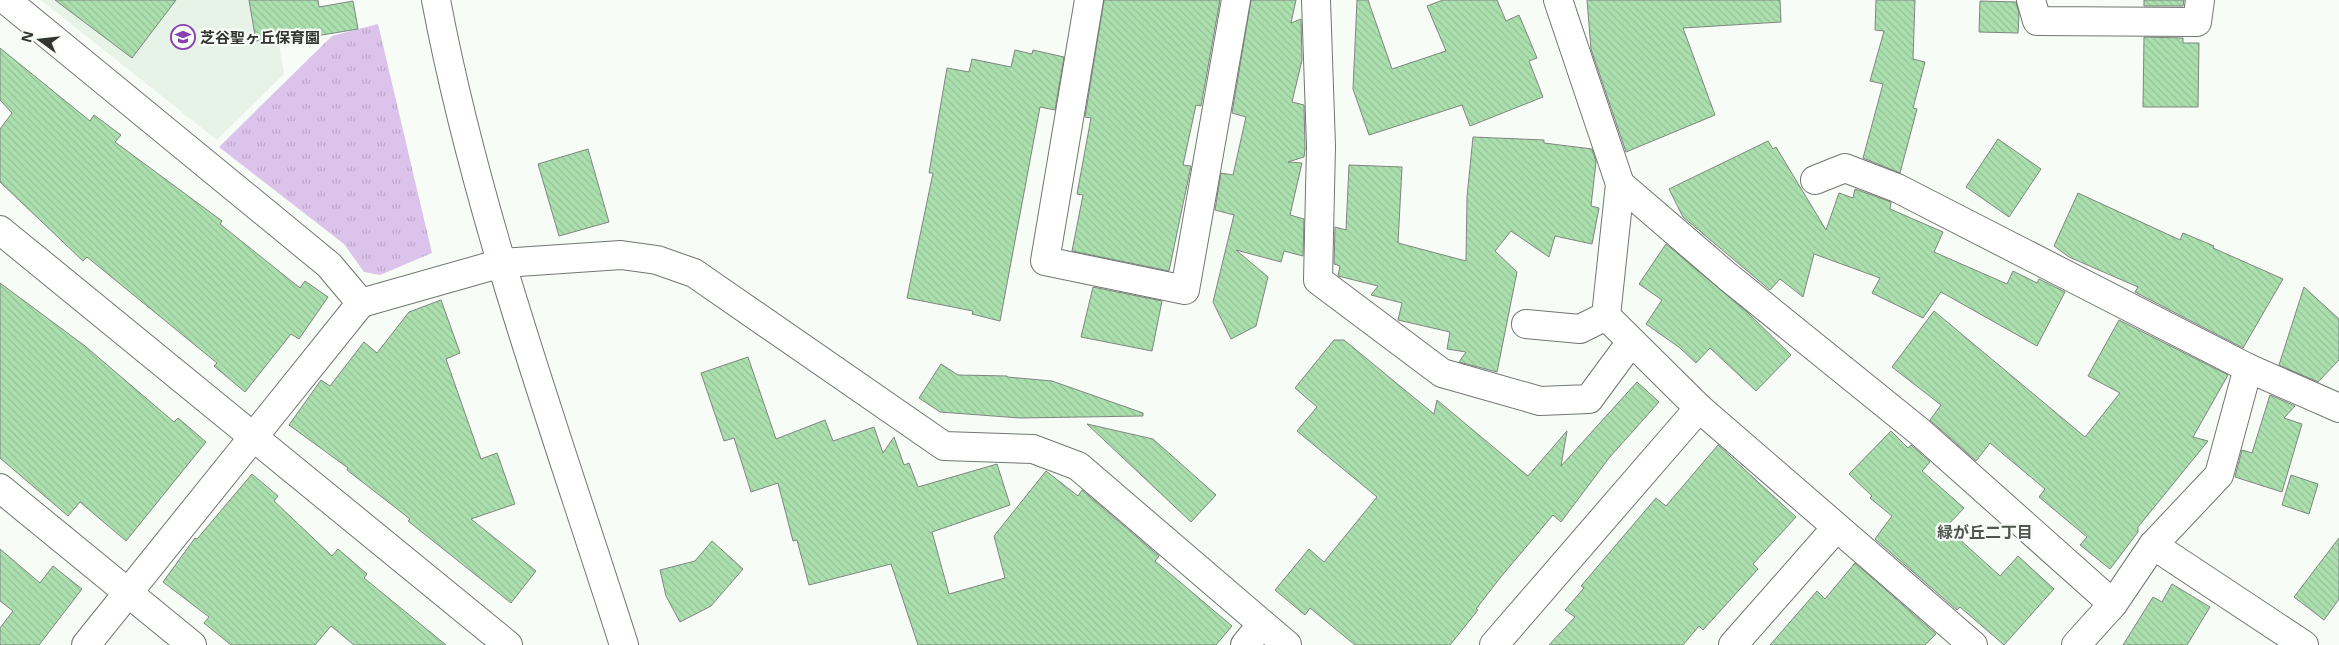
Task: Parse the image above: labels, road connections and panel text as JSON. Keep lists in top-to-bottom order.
{
  "districts": ["緑が丘二丁目"],
  "places": {
    "school or university": ["芝谷聖ヶ丘保育園"]
  },
  "north": "left"
}
